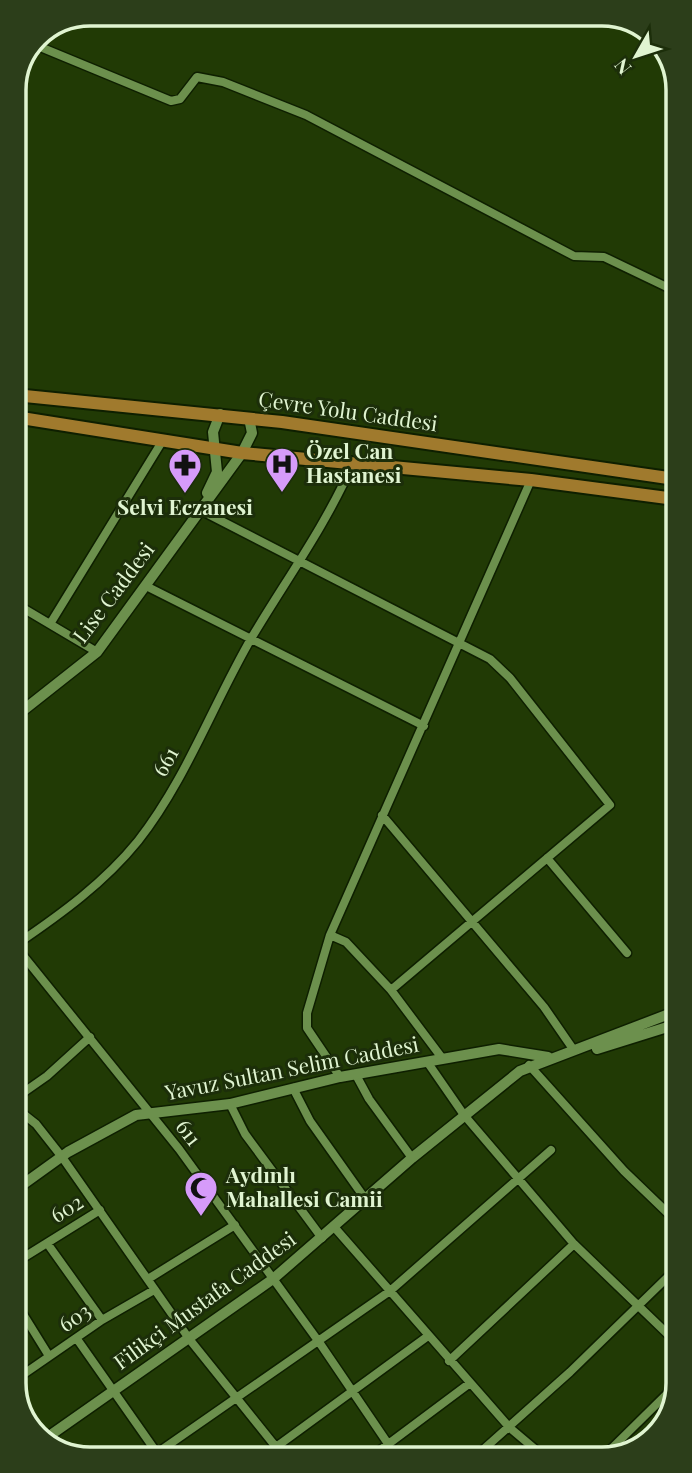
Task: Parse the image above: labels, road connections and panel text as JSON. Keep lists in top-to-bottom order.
{
  "streets": {
    "highway": ["Çevre Yolu Caddesi"],
    "street": [
      "Lise Caddesi",
      "661",
      "Yavuz Sultan Selim Caddesi",
      "611",
      "602",
      "Filikçi Mustafa Caddesi",
      "603"
    ]
  },
  "crossings": [
    ["Çevre Yolu Caddesi", "Lise Caddesi"],
    ["Yavuz Sultan Selim Caddesi", "611"],
    ["Yavuz Sultan Selim Caddesi", "Filikçi Mustafa Caddesi"],
    ["611", "Filikçi Mustafa Caddesi"]
  ],
  "places": {
    "hospital": ["Özel Can Hastanesi"],
    "pharmacy": ["Selvi Eczanesi"],
    "mosque": ["Aydınlı Mahallesi Camii"]
  },
  "north": "bottom left"
}
